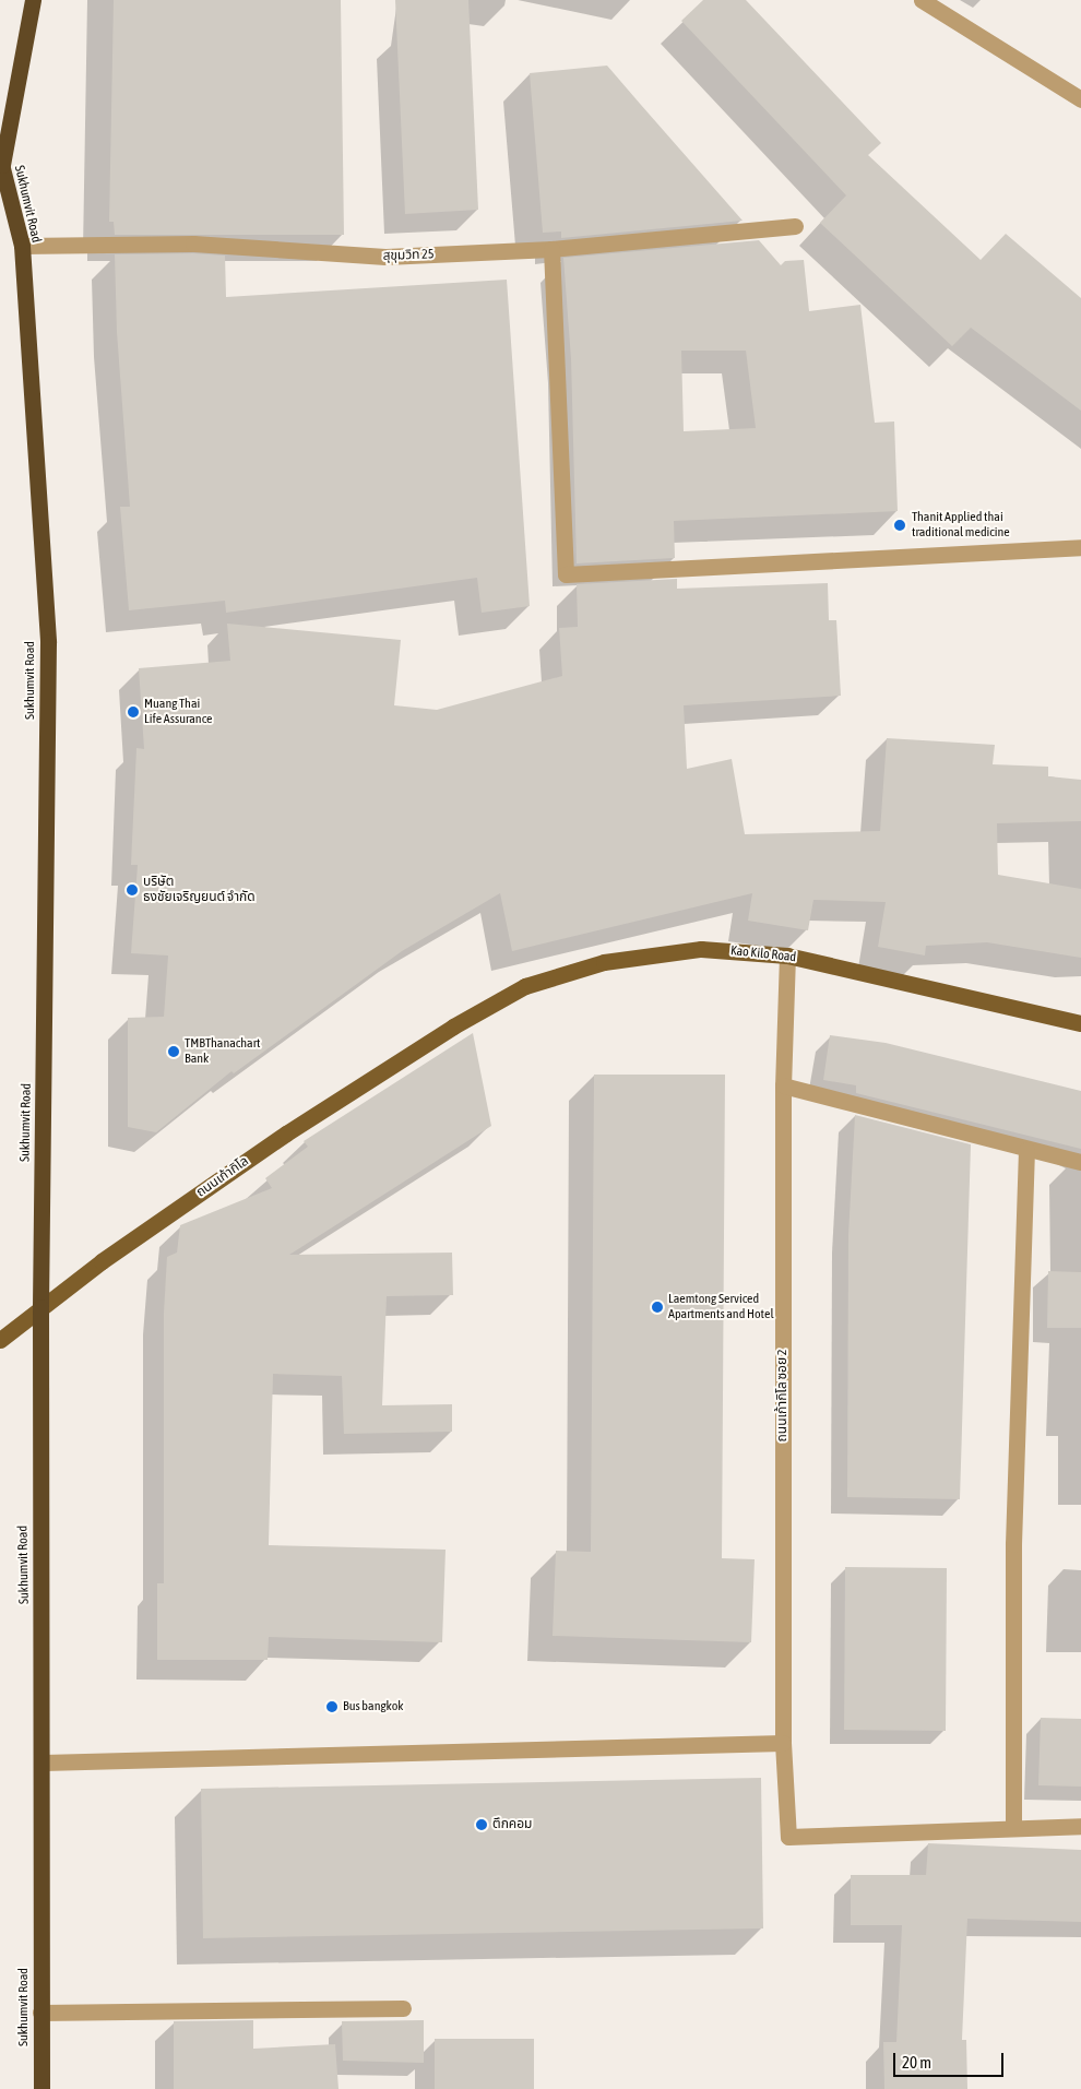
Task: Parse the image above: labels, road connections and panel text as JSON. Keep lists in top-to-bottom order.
{
  "streets": {
    "highway": ["Sukhumvit Road"],
    "main road": ["Kao Kilo Road", "ถนนเก้ากิโล"],
    "street": ["สุขุมวิท 25", "ถนนเก้ากิโล ซอย 2"]
  },
  "crossings": [
    ["Sukhumvit Road", "สุขุมวิท 25"],
    ["Sukhumvit Road", "ถนนเก้ากิโล"],
    ["Kao Kilo Road", "ถนนเก้ากิโล"],
    ["Kao Kilo Road", "ถนนเก้ากิโล ซอย 2"],
    ["ถนนเก้ากิโล", "ถนนเก้ากิโล ซอย 2"]
  ],
  "places": [
    "Thanit Applied thai traditional medicine",
    "Muang Thai Life Assurance",
    "บริษัต ธงชัยเจริญยนต์ จำกัด",
    "TMBThanachart Bank",
    "Laemtong Serviced Apartments and Hotel",
    "Bus bangkok",
    "ตึกคอม"
  ],
  "scale_bar": "20 m"
}
